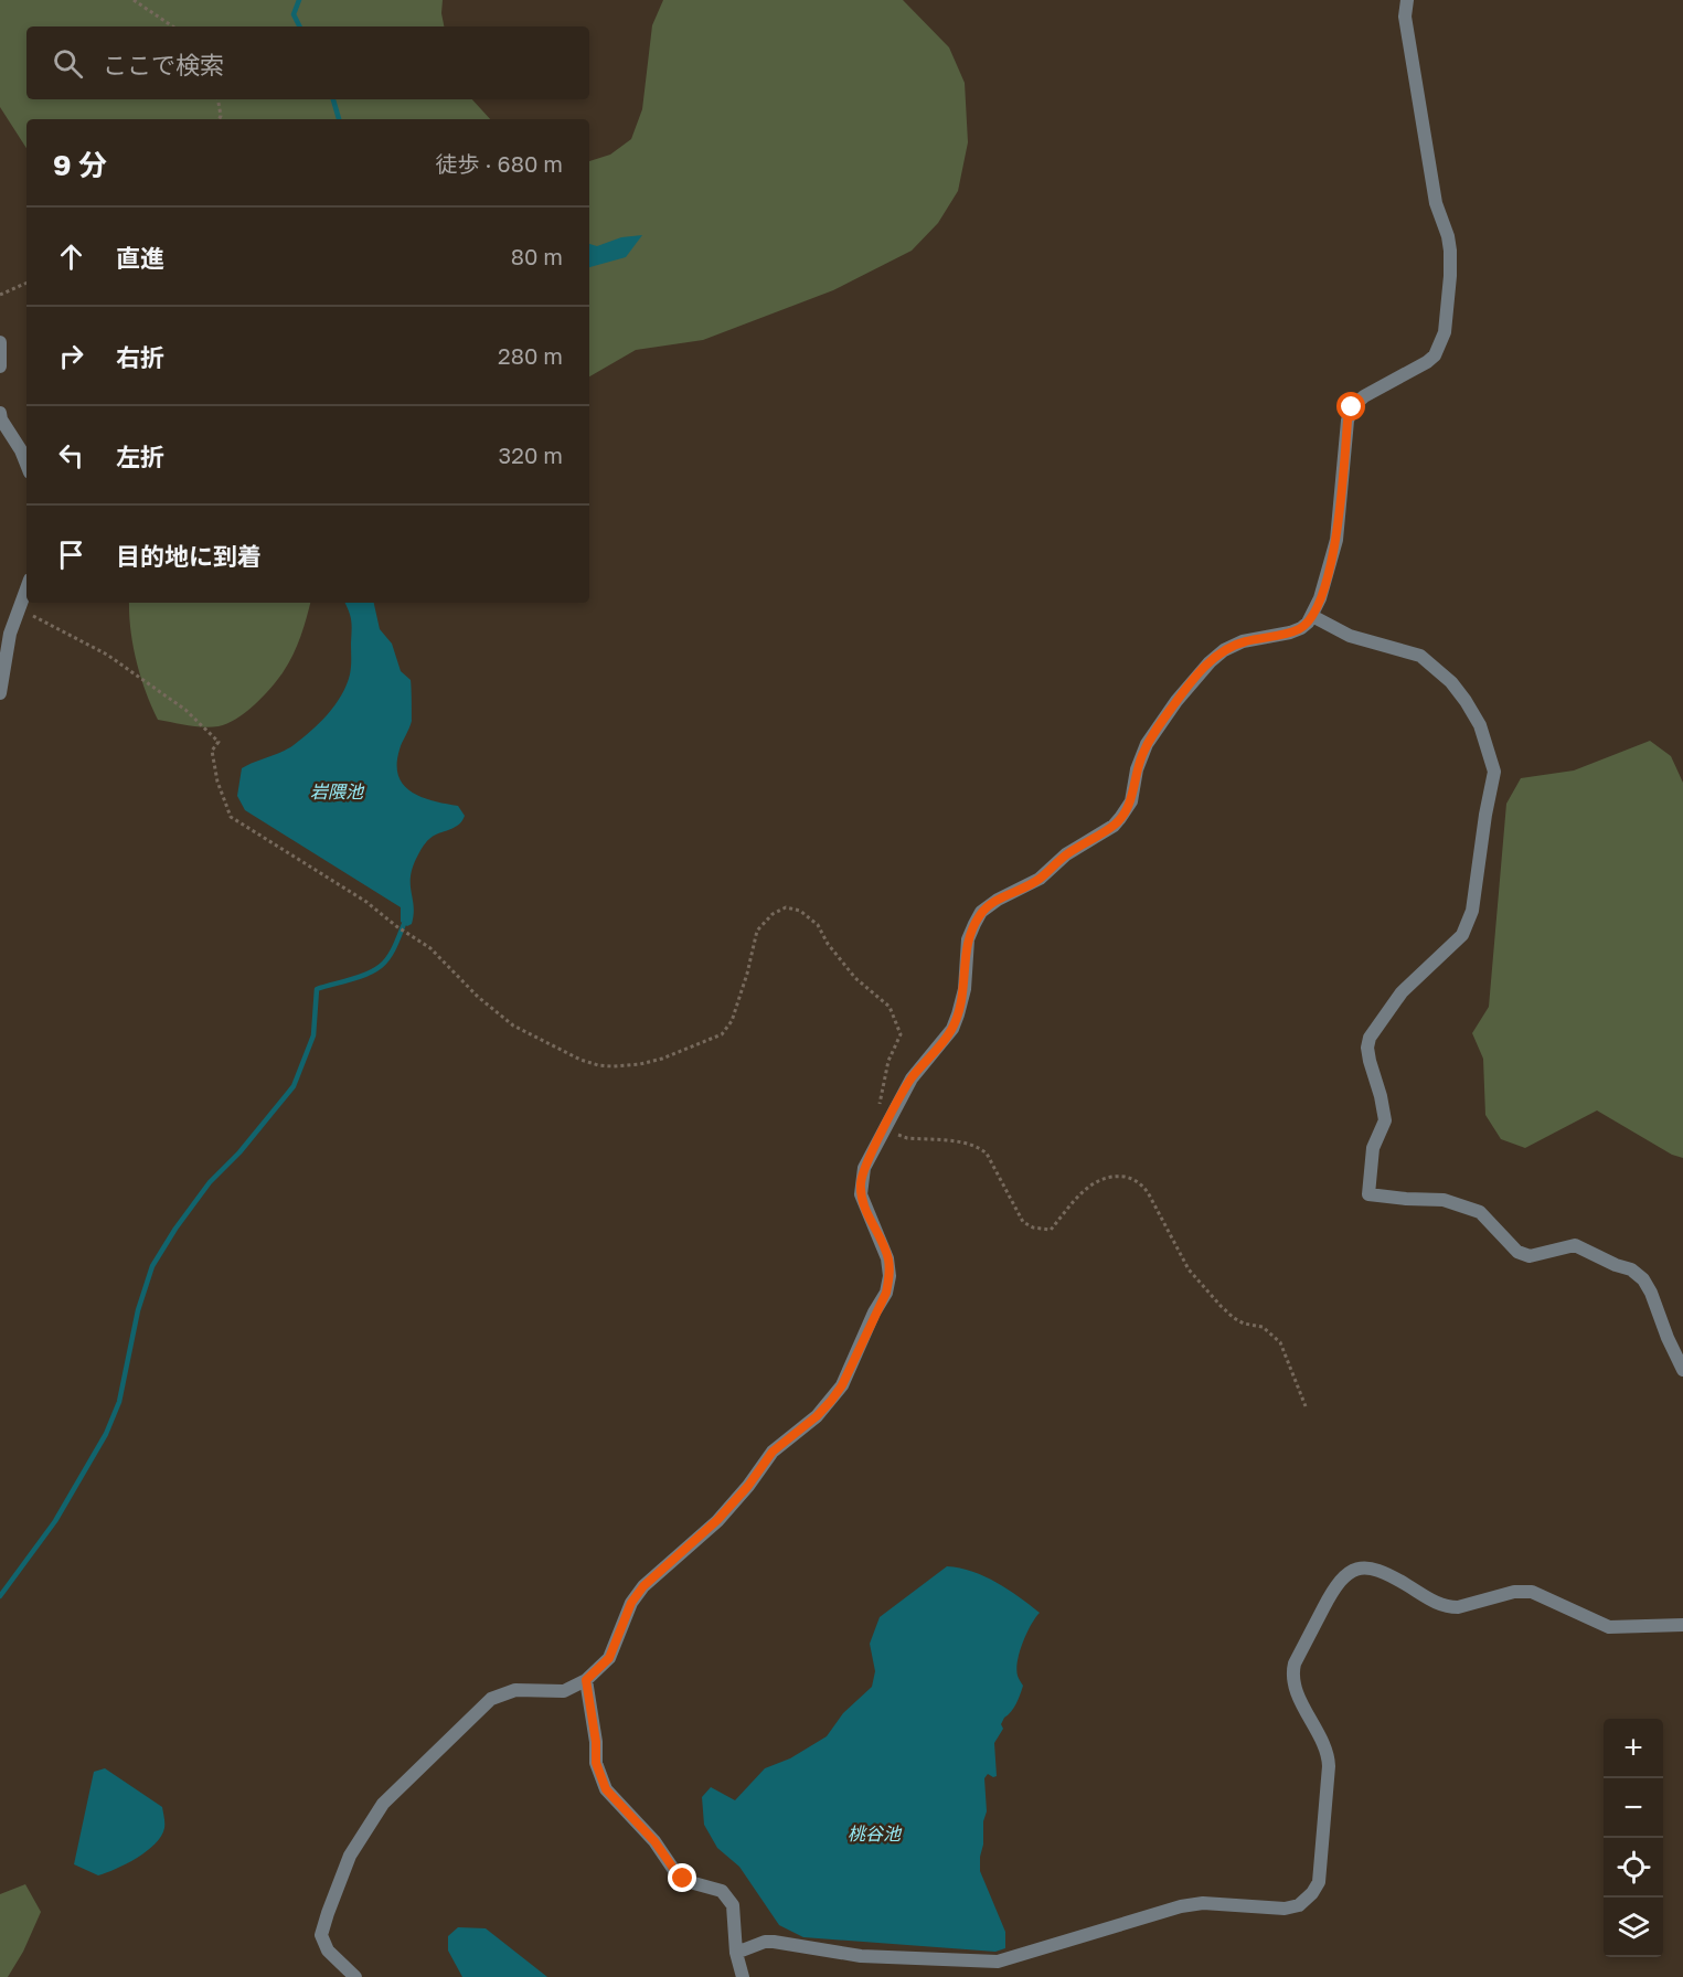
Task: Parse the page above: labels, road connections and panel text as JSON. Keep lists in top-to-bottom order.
{
  "water": ["岩隈池", "桃谷池"],
  "page": {
    "search": "ここで検索",
    "heading": ["9 分", "徒歩 · 680 m"],
    "list": [
      ["直進", "80 m"],
      ["右折", "280 m"],
      ["左折", "320 m"],
      "目的地に到着"
    ],
    "map_buttons": ["+", "−"]
  }
}
